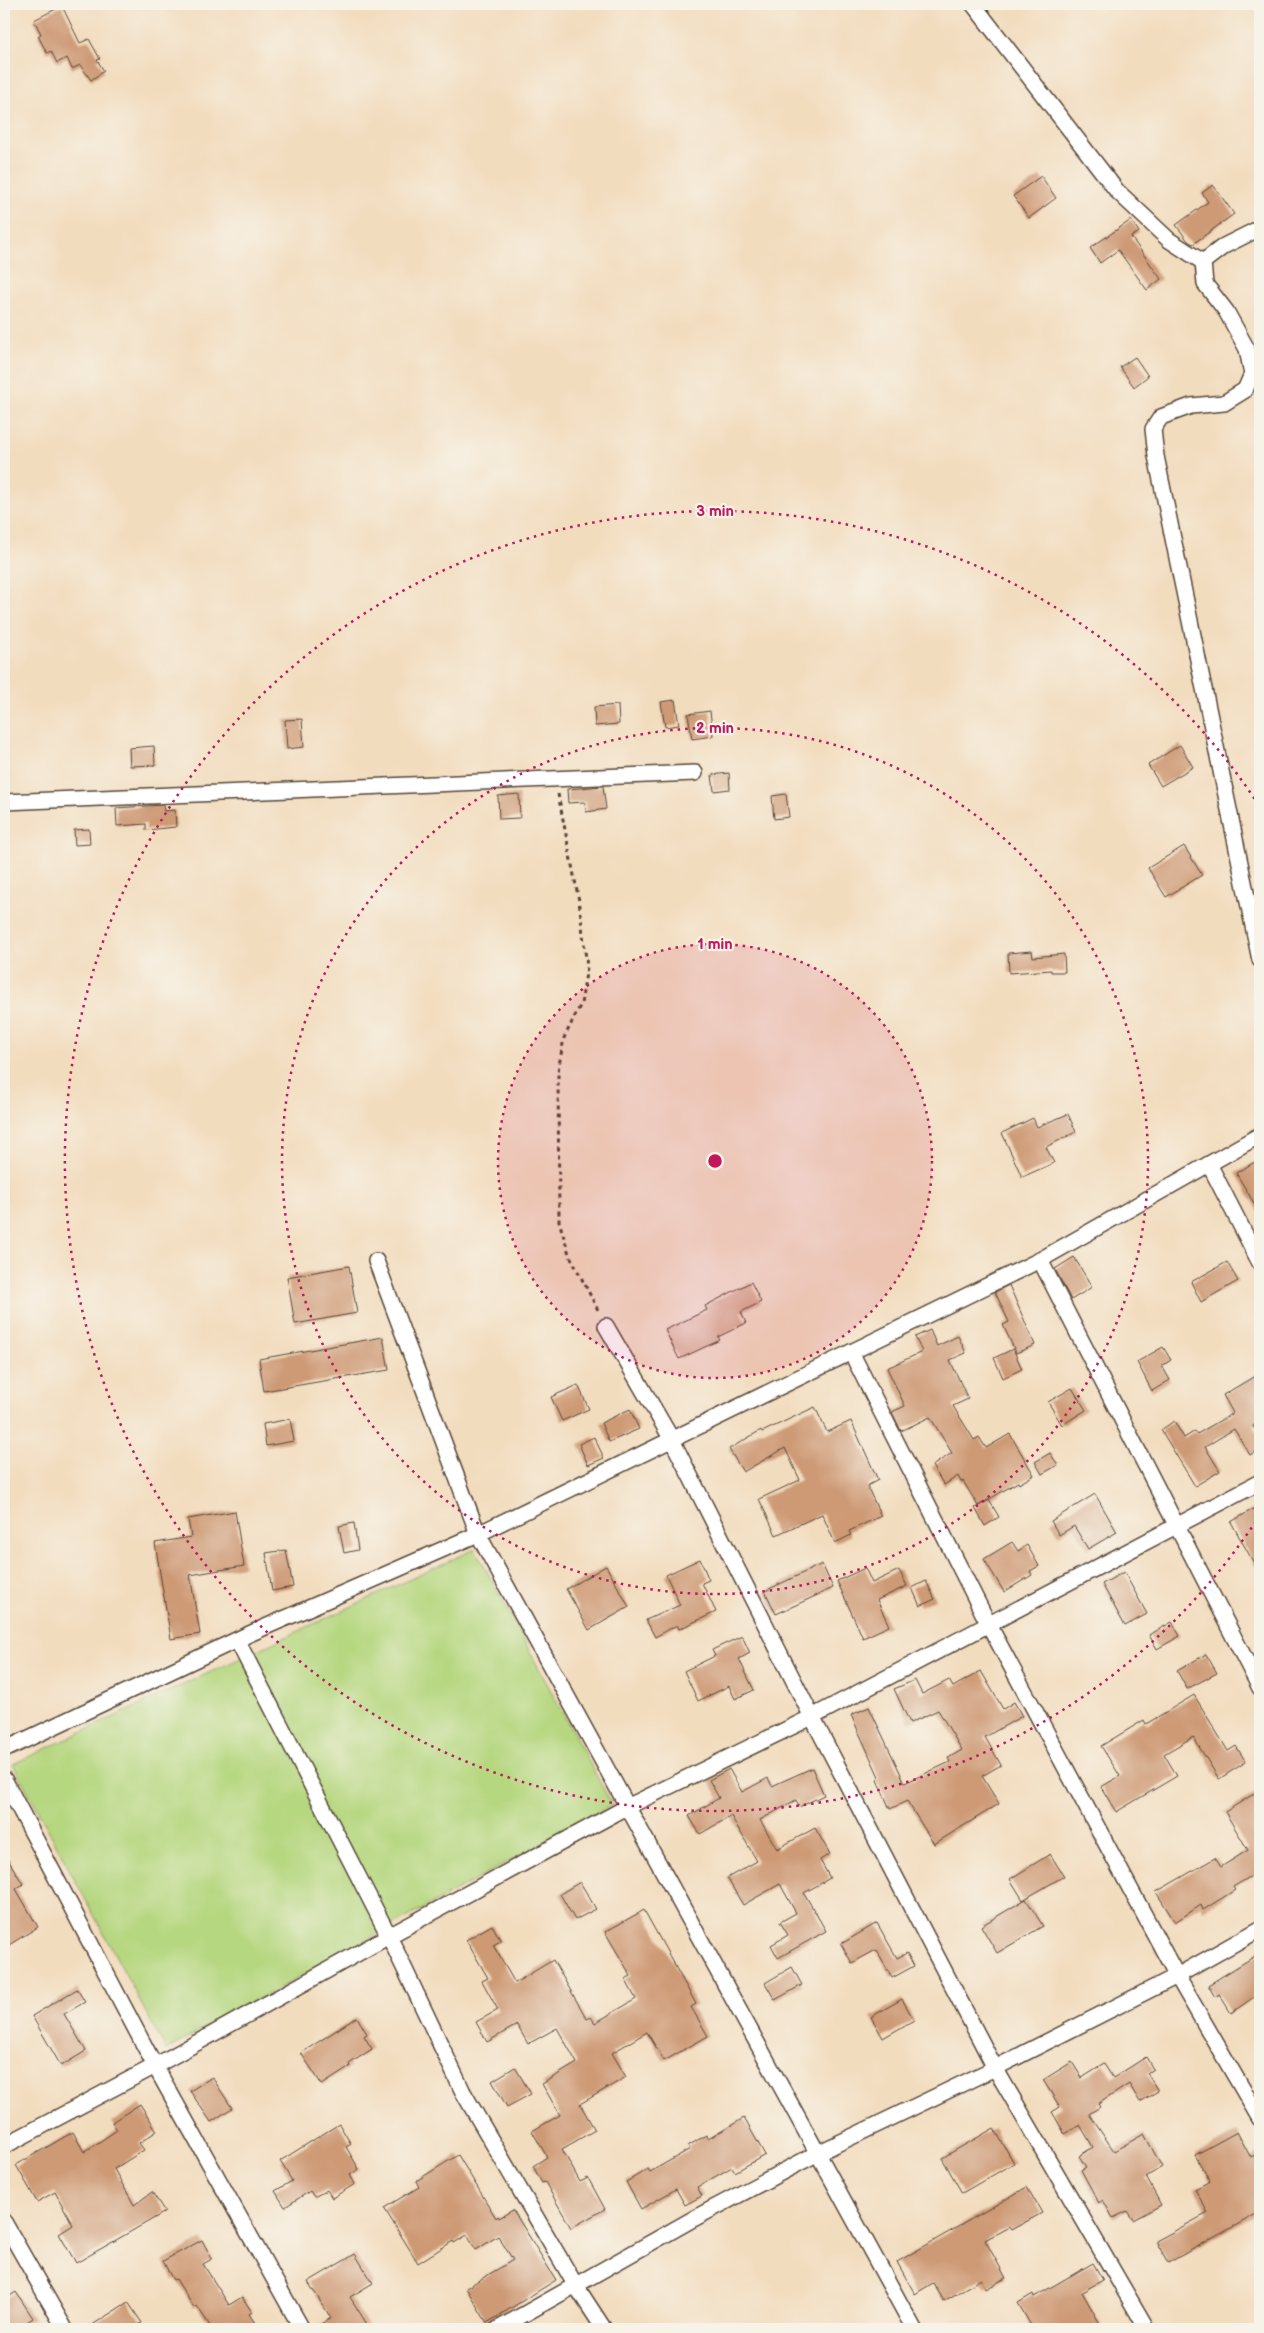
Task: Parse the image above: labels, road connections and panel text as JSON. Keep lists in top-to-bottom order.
{
  "rings": ["3 min", "2 min", "1 min"]
}
